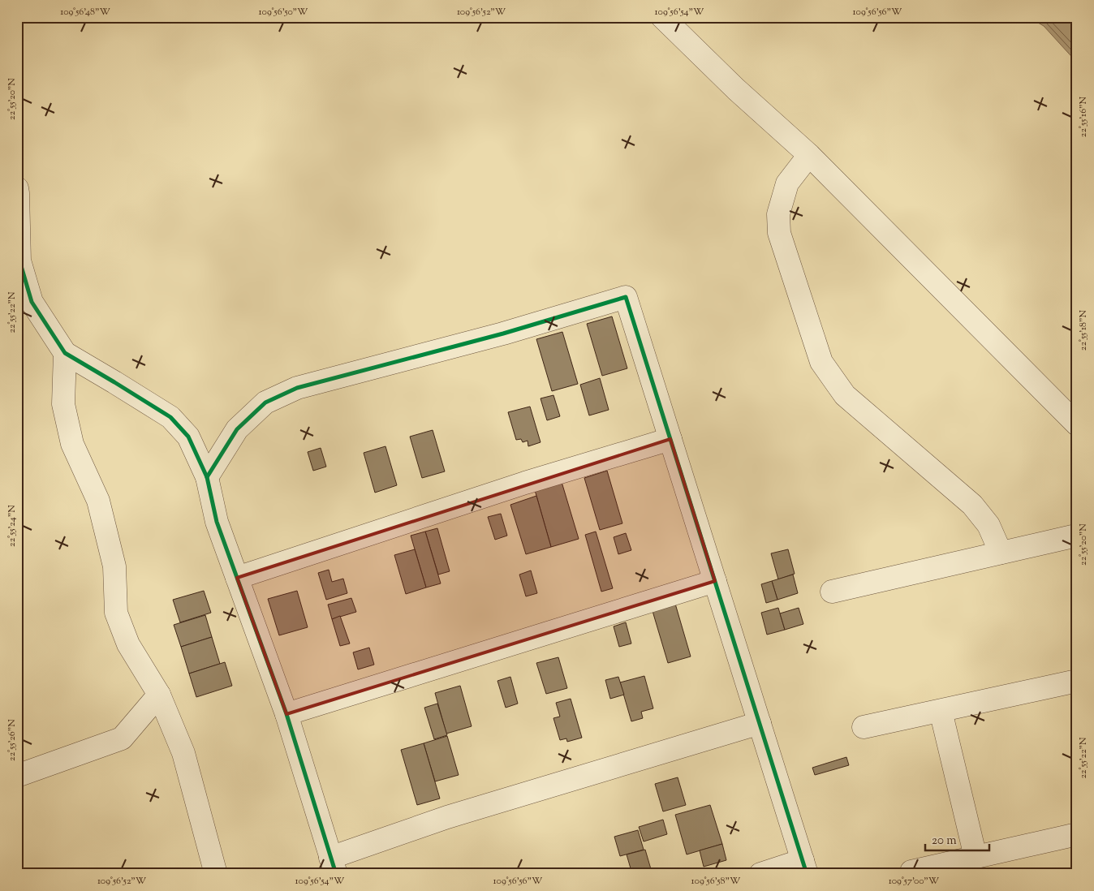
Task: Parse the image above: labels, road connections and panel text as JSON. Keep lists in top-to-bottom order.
{
  "scale_bar": "20 m",
  "coordinates": [
    "109°56'48\"W",
    "109°56'50\"W",
    "109°56'52\"W",
    "109°56'54\"W",
    "109°56'56\"W",
    "22°55'20\"N",
    "22°55'16\"N",
    "22°55'22\"N",
    "22°55'18\"N",
    "22°55'24\"N",
    "22°55'26\"N",
    "109°56'58\"W",
    "109°57'00\"W"
  ]
}
